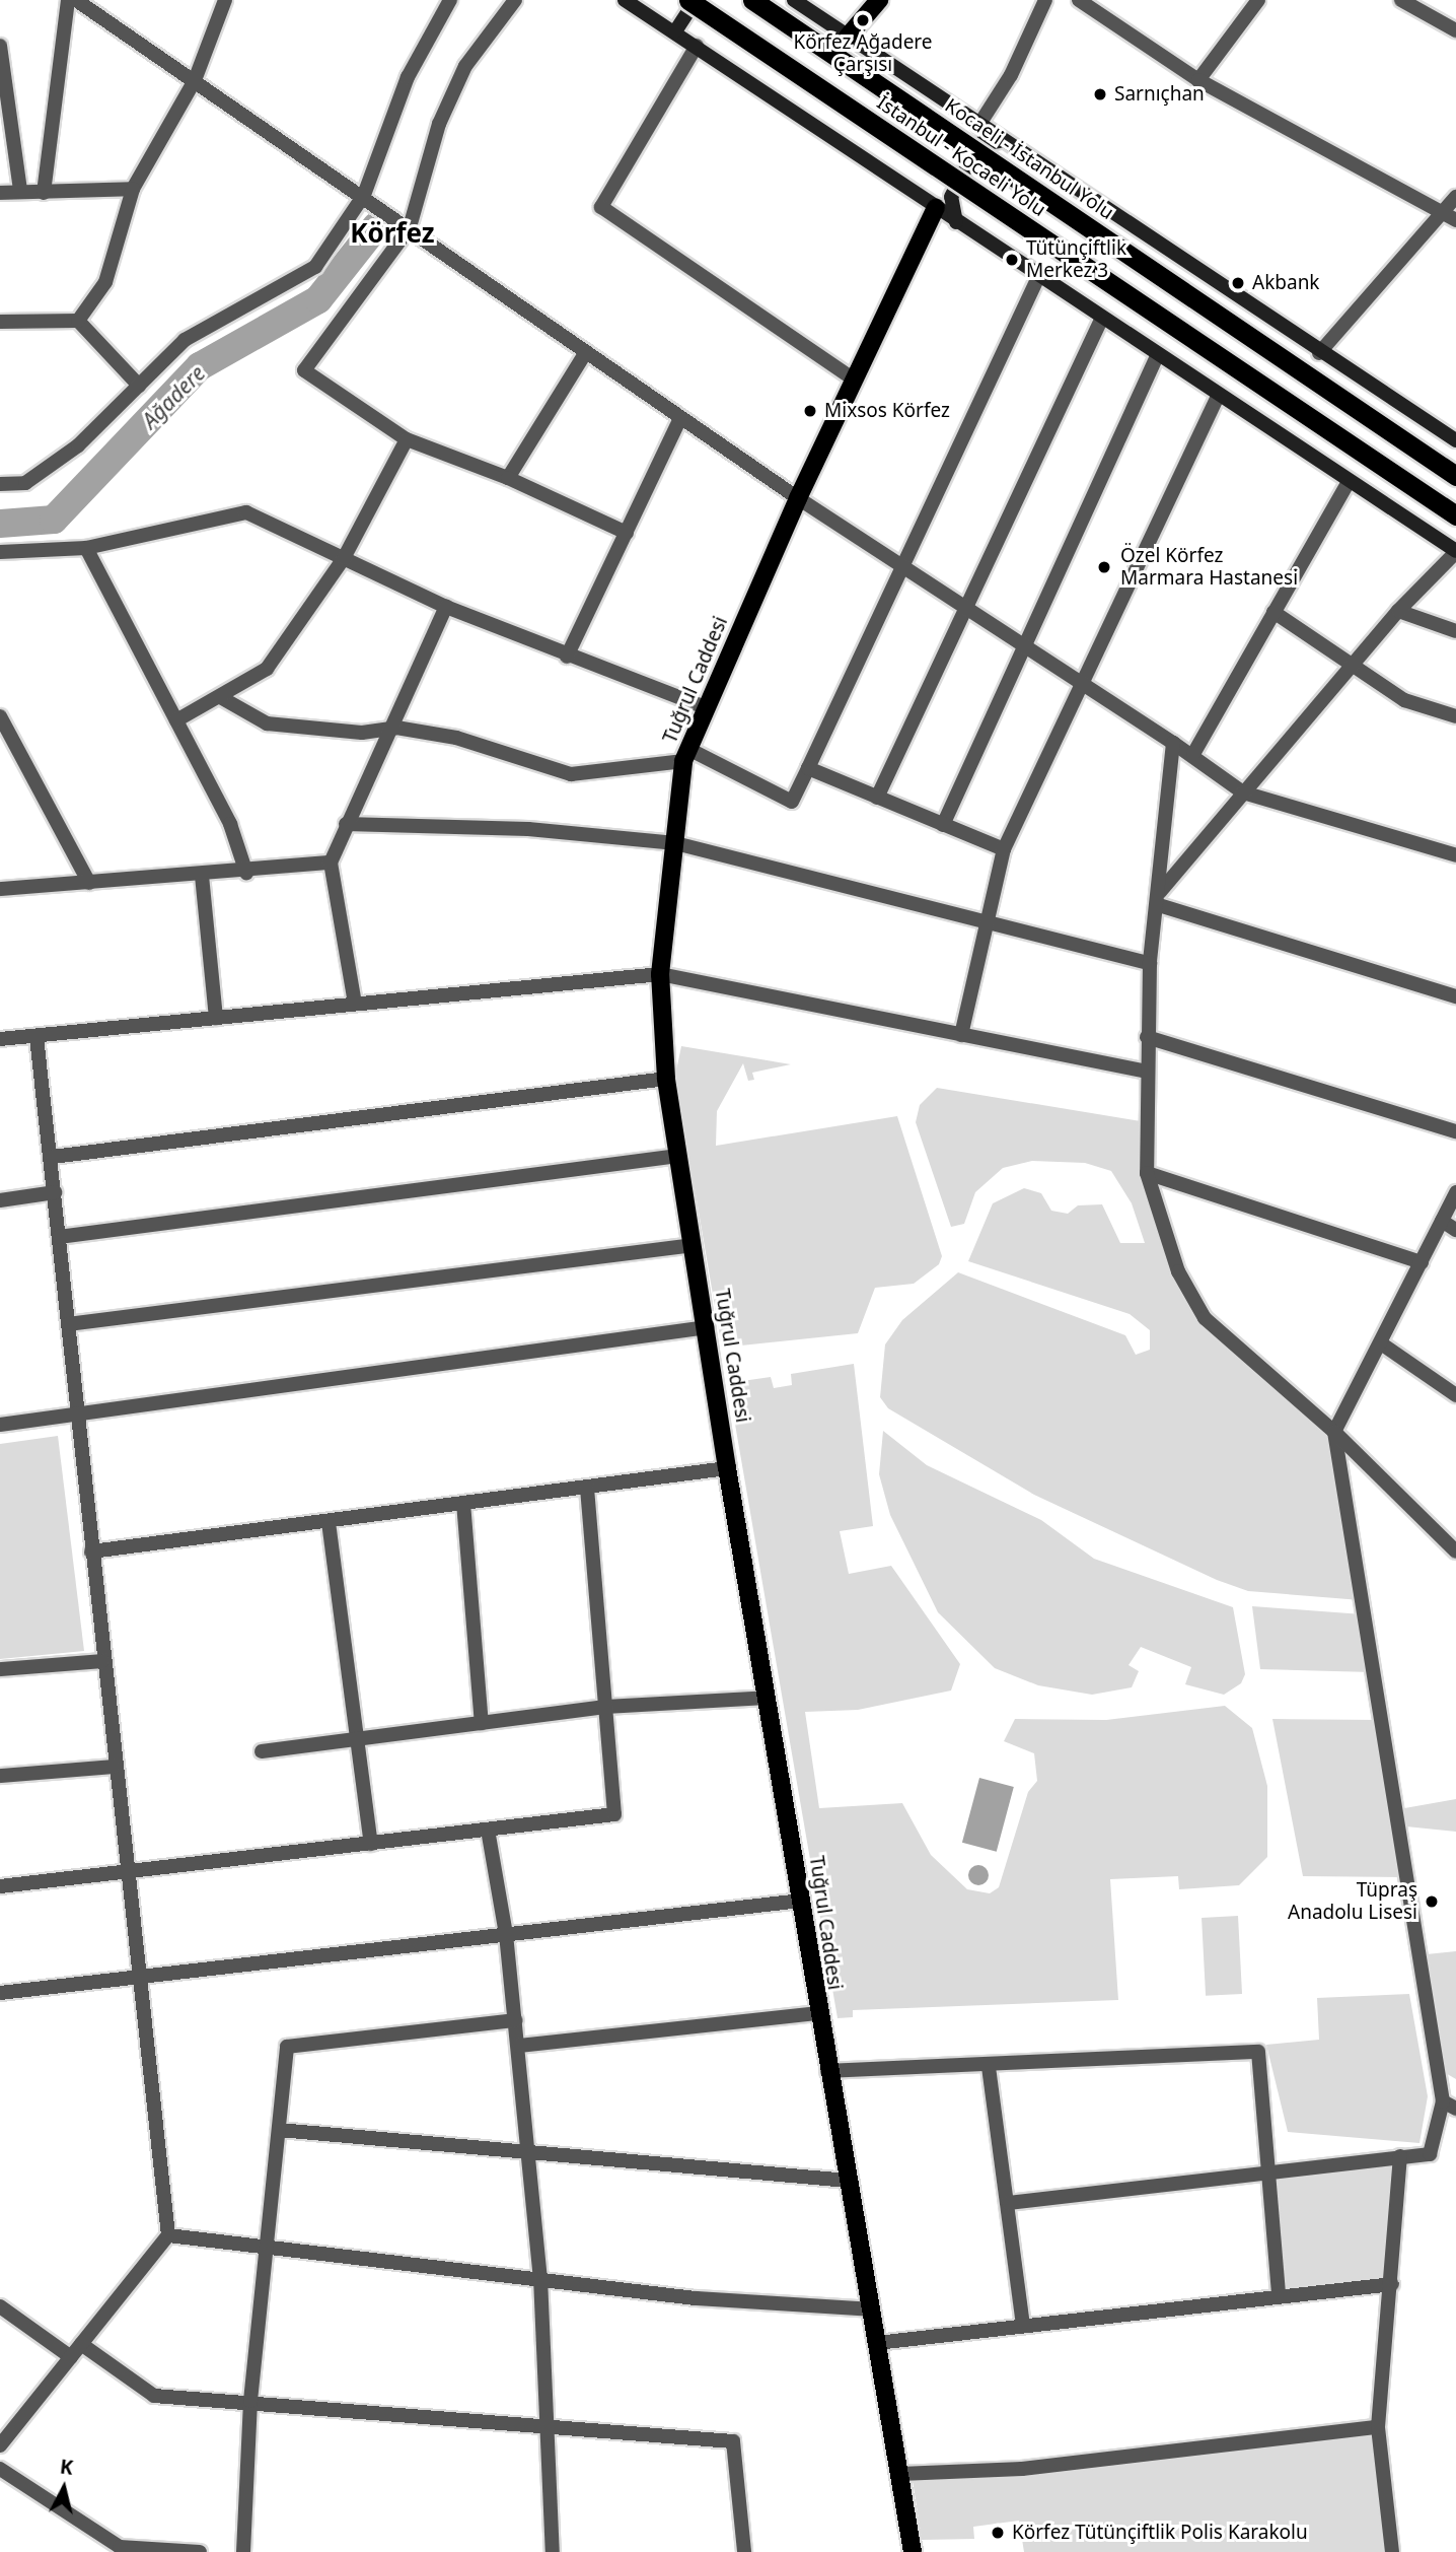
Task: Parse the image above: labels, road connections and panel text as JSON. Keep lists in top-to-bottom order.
{
  "streets": {
    "highway": ["İstanbul - Kocaeli Yolu", "Kocaeli - İstanbul Yolu"],
    "main road": ["Tuğrul Caddesi"]
  },
  "districts": ["Körfez"],
  "water": ["Ağadere"],
  "places": [
    "Körfez Ağadere Çarşısı",
    "Sarnıçhan",
    "Tütünçiftlik Merkez 3",
    "Akbank",
    "Mixsos Körfez",
    "Özel Körfez Marmara Hastanesi",
    "Tüpraş Anadolu Lisesi",
    "Körfez Tütünçiftlik Polis Karakolu"
  ],
  "north": "top"
}
